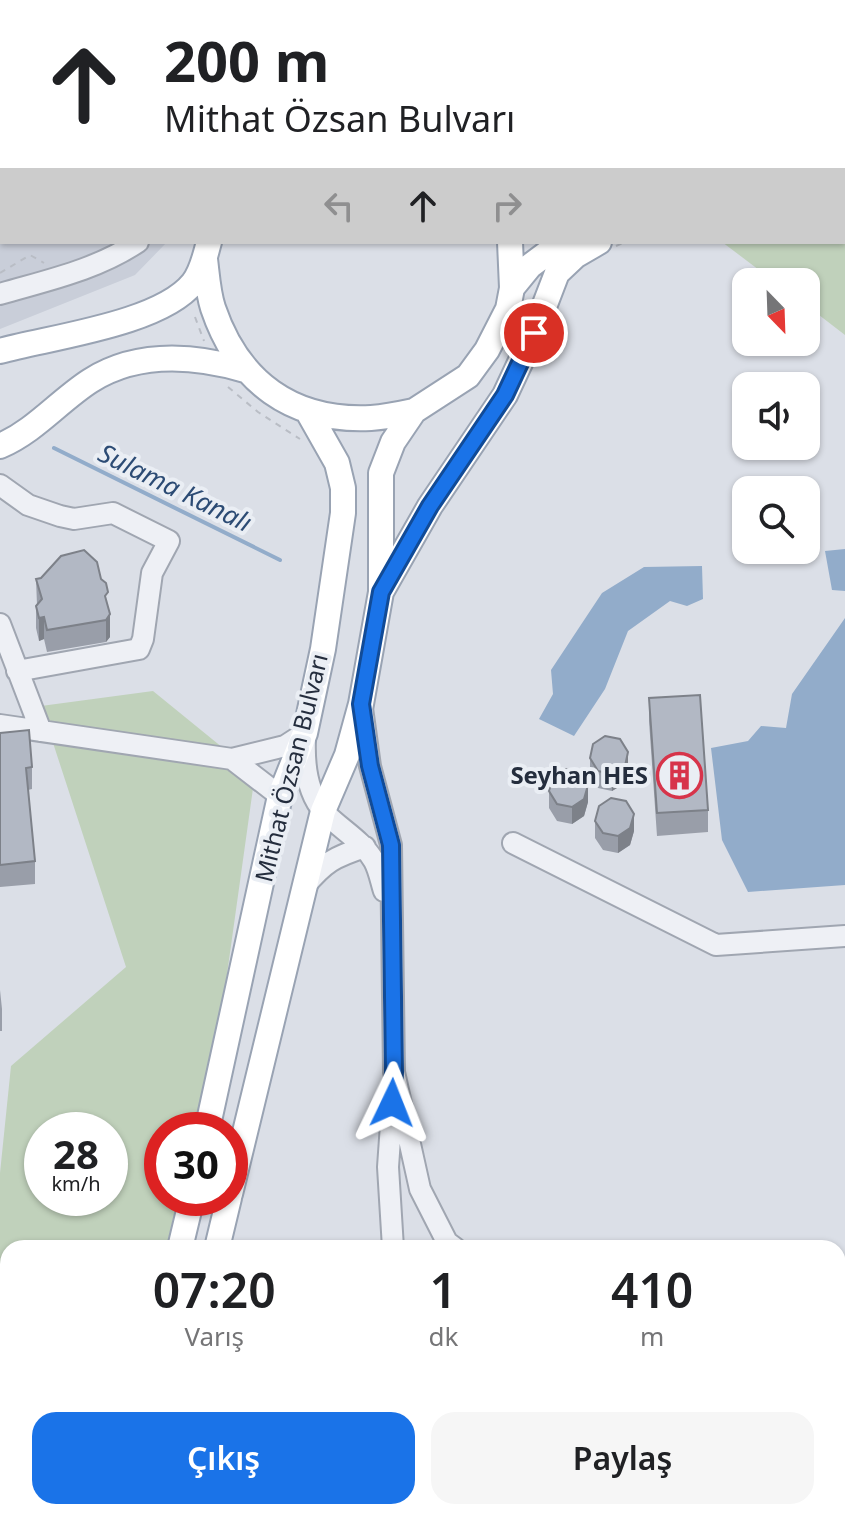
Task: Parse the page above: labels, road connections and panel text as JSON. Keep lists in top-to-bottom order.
{
  "streets": {
    "main road": ["Mithat Özsan Bulvarı"]
  },
  "water": ["Sulama Kanalı"],
  "places": {
    "building": ["Seyhan HES"]
  },
  "north": "bottom right",
  "page": {
    "turn": ["200 m", "Mithat Özsan Bulvarı"],
    "speed": "28 km/h",
    "limit": "30",
    "eta": [
      "07:20",
      "Varış",
      "1",
      "dk",
      "410",
      "m"
    ],
    "buttons": ["Çıkış", "Paylaş"]
  }
}
